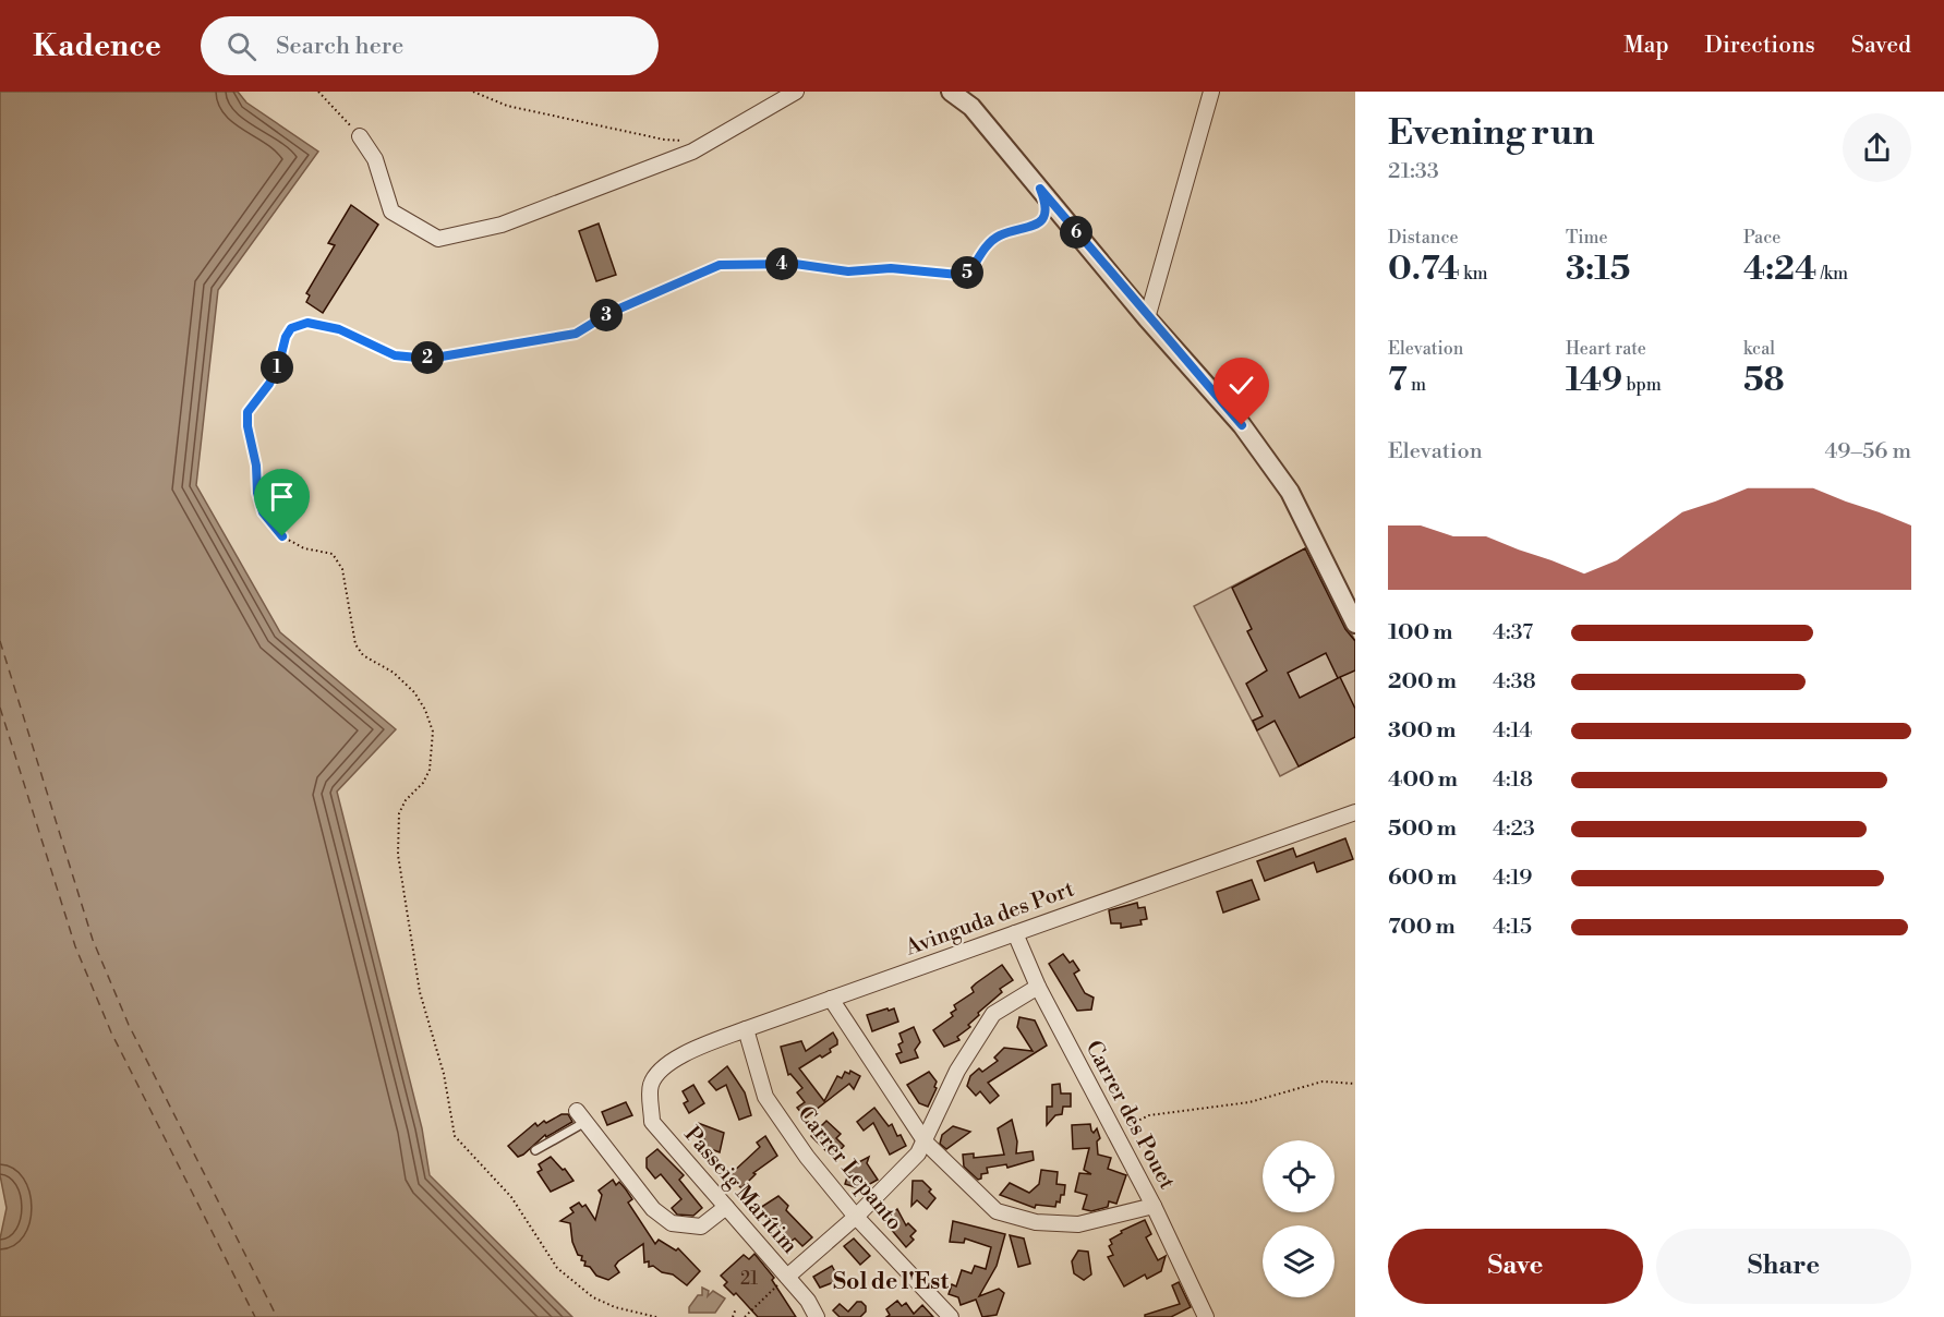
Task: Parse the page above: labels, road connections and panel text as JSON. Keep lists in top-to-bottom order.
{
  "streets": {
    "street": [
      "Avinguda des Port",
      "Carrer des Pouet",
      "Carrer Lepanto",
      "Passeig Marítim"
    ]
  },
  "crossings": [
    ["Avinguda des Port", "Carrer des Pouet"],
    ["Avinguda des Port", "Carrer Lepanto"],
    ["Avinguda des Port", "Passeig Marítim"]
  ],
  "districts": ["Sol de l'Est"],
  "house_numbers": ["21"],
  "page": {
    "header": "Kadence",
    "search": "Search here",
    "nav": ["Map", "Directions", "Saved"],
    "heading": ["Evening run", "21:33"],
    "stats": [
      ["Distance", "0.74 km"],
      ["Time", "3:15"],
      ["Pace", "4:24 /km"],
      ["Elevation", "7 m"],
      ["Heart rate", "149 bpm"],
      ["kcal", "58"]
    ],
    "pins": [
      "6",
      "4",
      "5",
      "3",
      "2",
      "1"
    ],
    "chart": ["Elevation", "49–56 m"],
    "list": [
      {
        "name": "100 m",
        "note": "4:37"
      },
      {
        "name": "200 m",
        "note": "4:38"
      },
      {
        "name": "300 m",
        "note": "4:14"
      },
      {
        "name": "400 m",
        "note": "4:18"
      },
      {
        "name": "500 m",
        "note": "4:23"
      },
      {
        "name": "600 m",
        "note": "4:19"
      },
      {
        "name": "700 m",
        "note": "4:15"
      }
    ],
    "buttons": ["Save", "Share"]
  }
}
